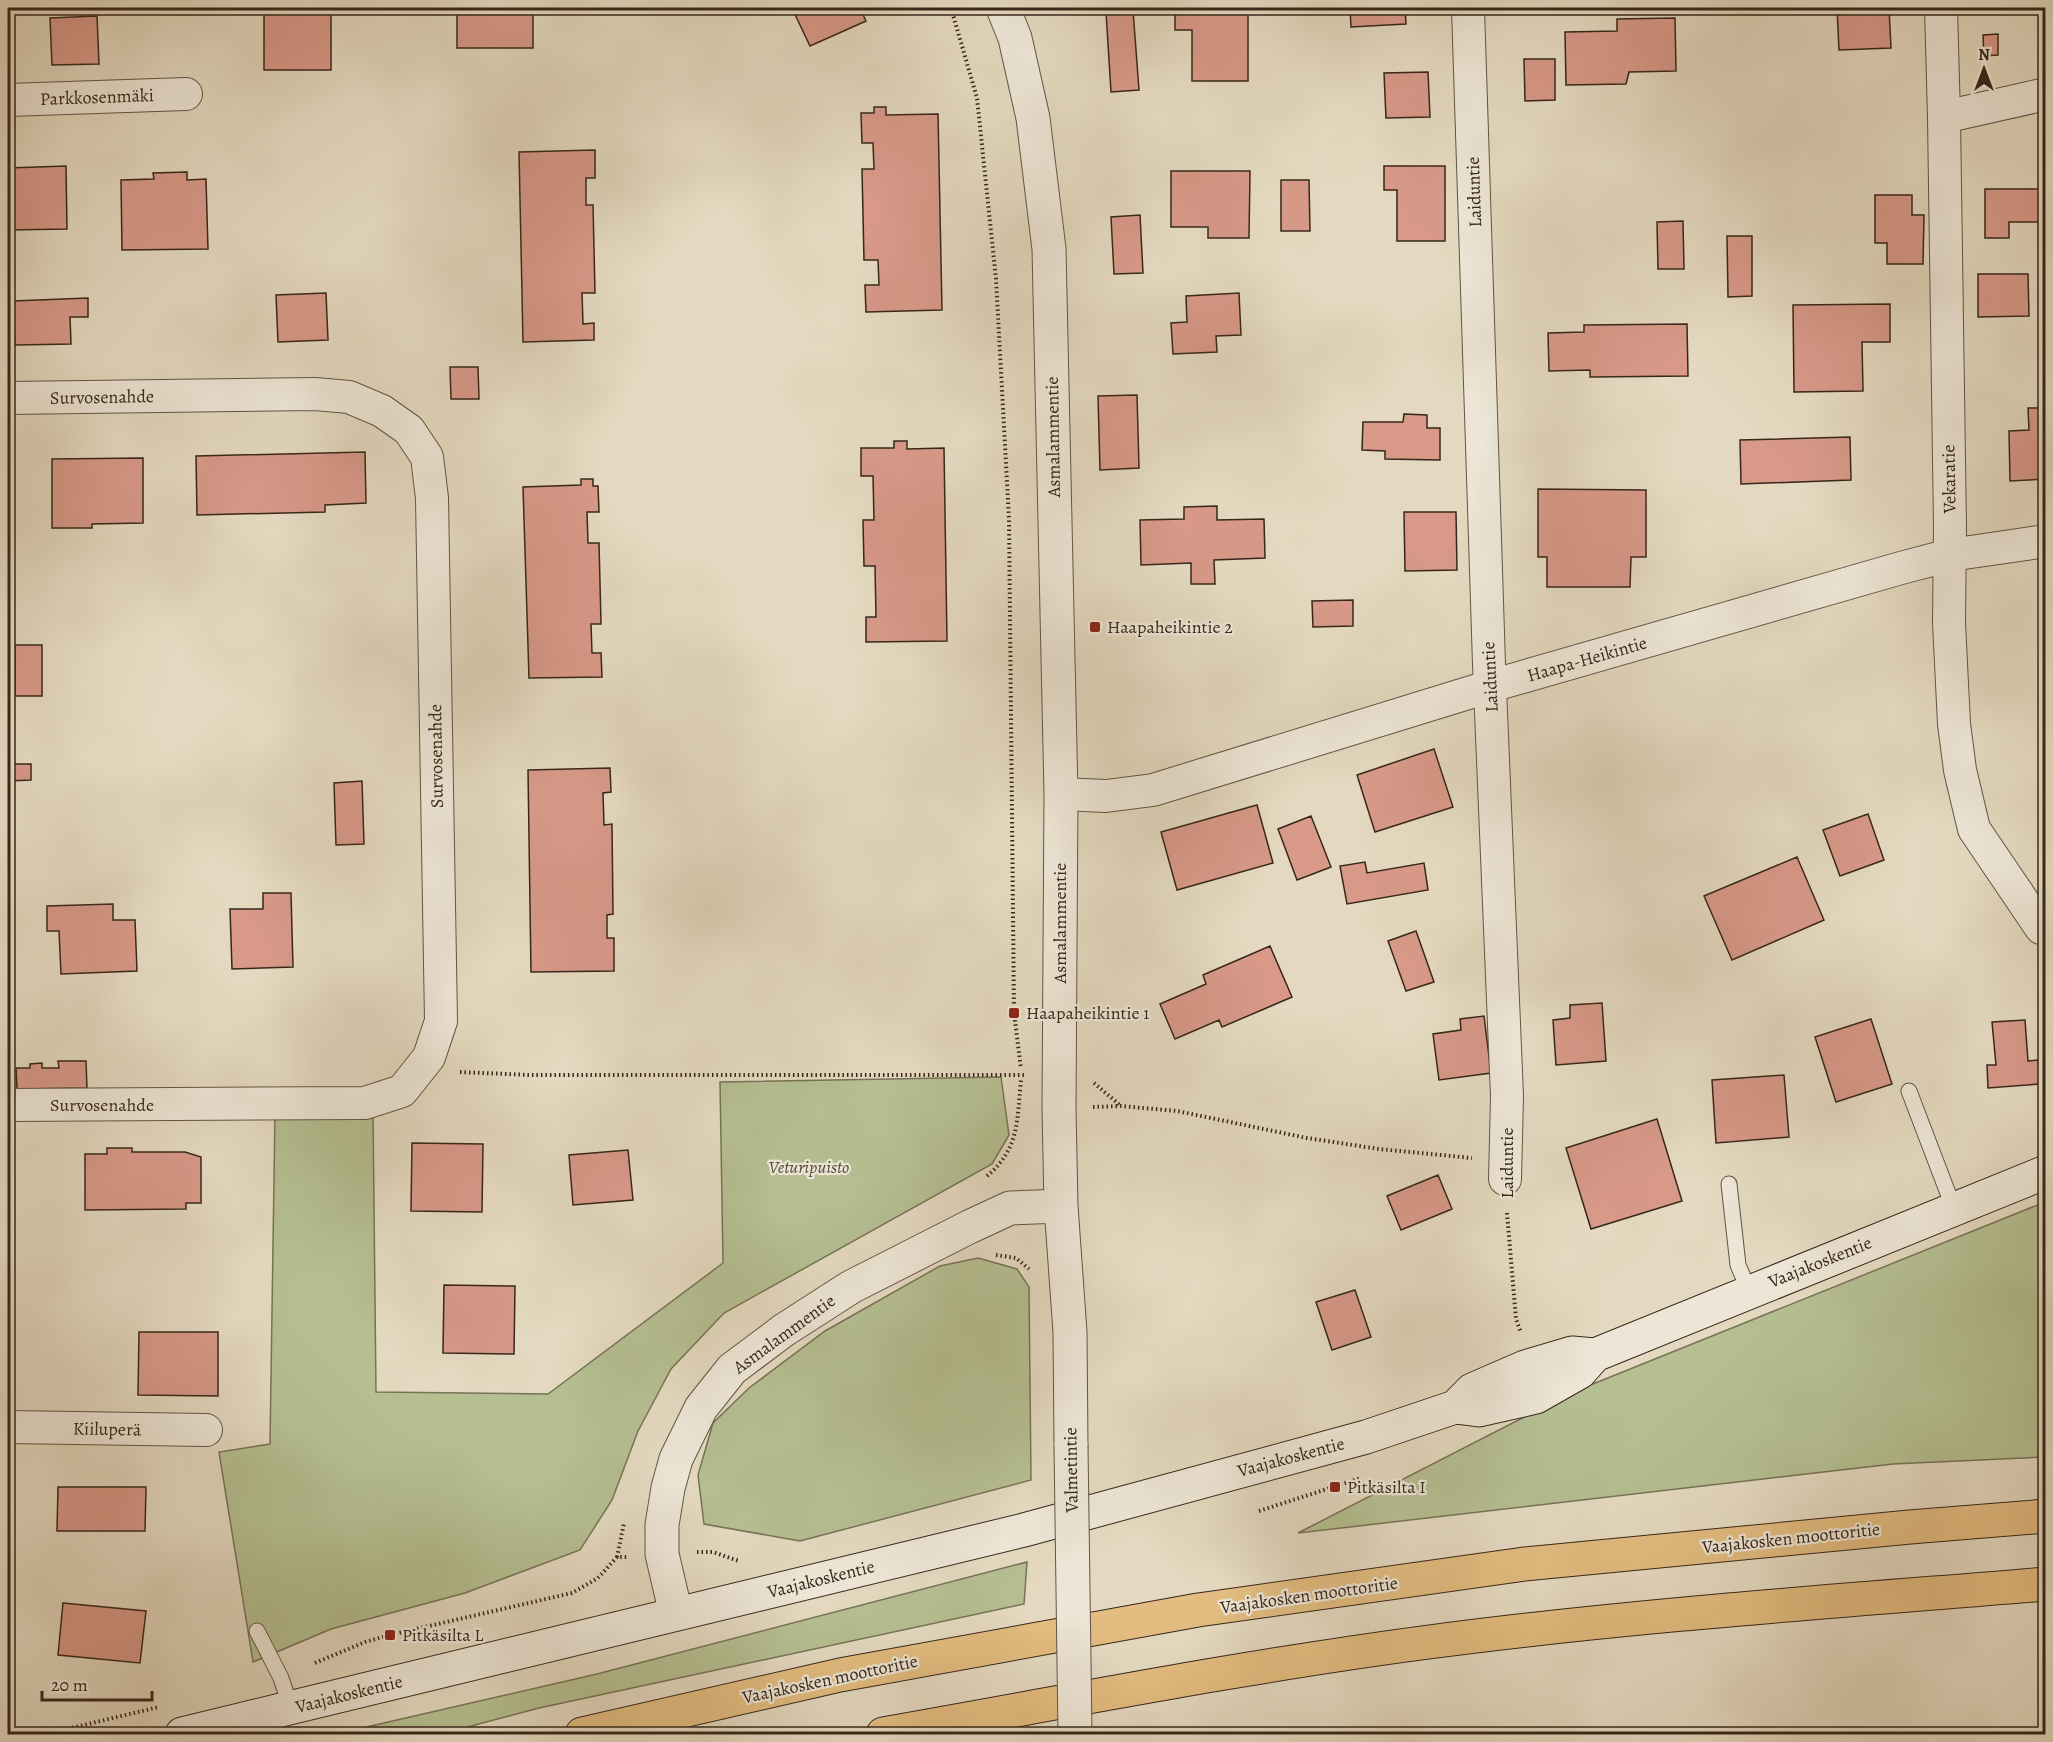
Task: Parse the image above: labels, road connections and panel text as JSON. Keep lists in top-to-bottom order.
{
  "streets": {
    "highway": ["Vaajakosken moottoritie"],
    "street": [
      "Parkkosenmäki",
      "Laiduntie",
      "Survosenahde",
      "Asmalammentie",
      "Vekaratie",
      "Haapa-Heikintie",
      "Vaajakoskentie",
      "Kiiluperä",
      "Valmetintie"
    ]
  },
  "crossings": [
    ["Laiduntie", "Haapa-Heikintie"],
    ["Asmalammentie", "Haapa-Heikintie"],
    ["Asmalammentie", "Vaajakoskentie"],
    ["Asmalammentie", "Valmetintie"],
    ["Vekaratie", "Haapa-Heikintie"]
  ],
  "parks": ["Veturipuisto"],
  "places": {
    "transit": [
      "Haapaheikintie 2",
      "Haapaheikintie 1",
      "Pitkäsilta I",
      "Pitkäsilta L"
    ]
  },
  "scale_bar": "20 m",
  "north": "top"
}
